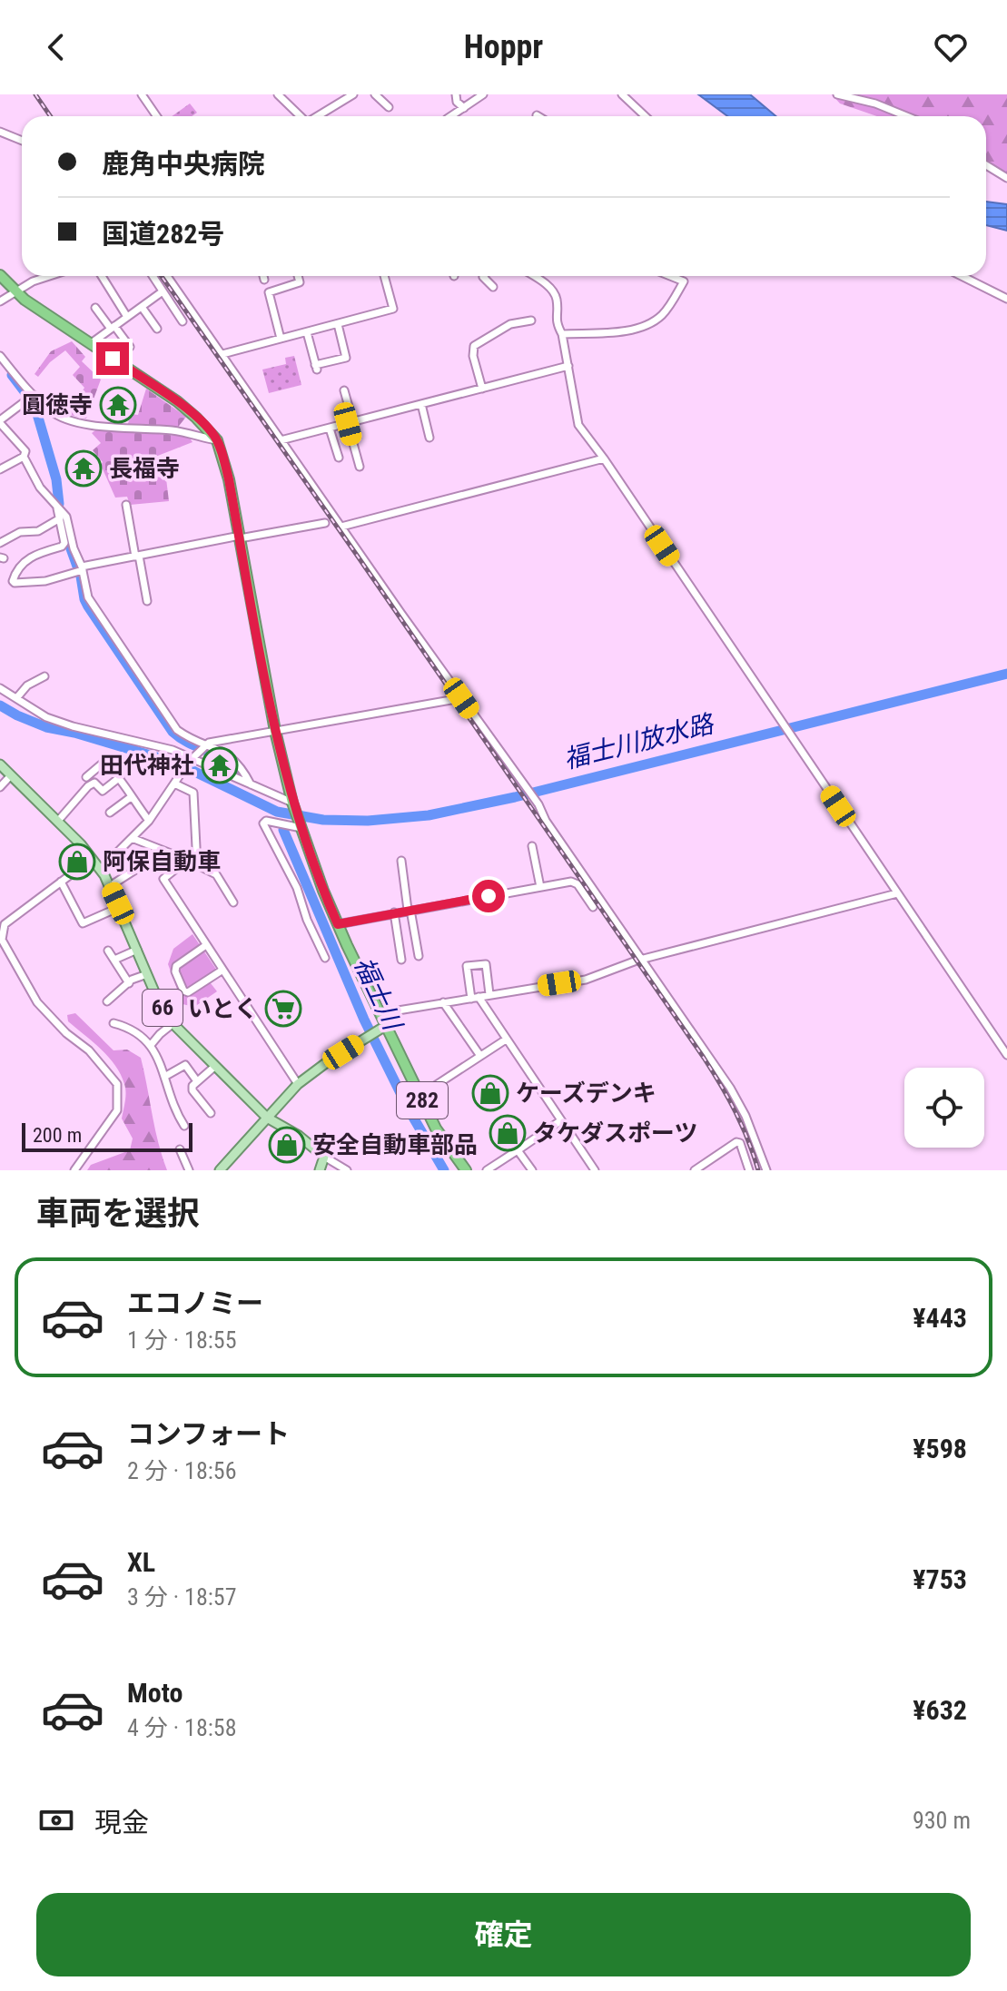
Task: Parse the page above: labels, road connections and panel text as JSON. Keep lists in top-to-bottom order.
{
  "streets": {
    "highway": ["282"],
    "main road": ["66"]
  },
  "water": ["福士川放水路", "福士川"],
  "places": {
    "temple": ["圓徳寺", "長福寺", "田代神社"],
    "shop": [
      "阿保自動車",
      "ケーズデンキ",
      "タケダスポーツ",
      "安全自動車部品"
    ],
    "supermarket": ["いとく"]
  },
  "scale_bar": "200 m",
  "page": {
    "header": "Hoppr",
    "banner": ["鹿角中央病院", "国道282号"],
    "scale": "200 m",
    "heading": "車両を選択",
    "list": [
      {
        "name": "エコノミー",
        "note": "1 分 · 18:55",
        "value": "¥443"
      },
      {
        "name": "コンフォート",
        "note": "2 分 · 18:56",
        "value": "¥598"
      },
      {
        "name": "XL",
        "note": "3 分 · 18:57",
        "value": "¥753"
      },
      {
        "name": "Moto",
        "note": "4 分 · 18:58",
        "value": "¥632"
      }
    ],
    "pay": ["現金", "930 m"],
    "buttons": "確定"
  }
}
